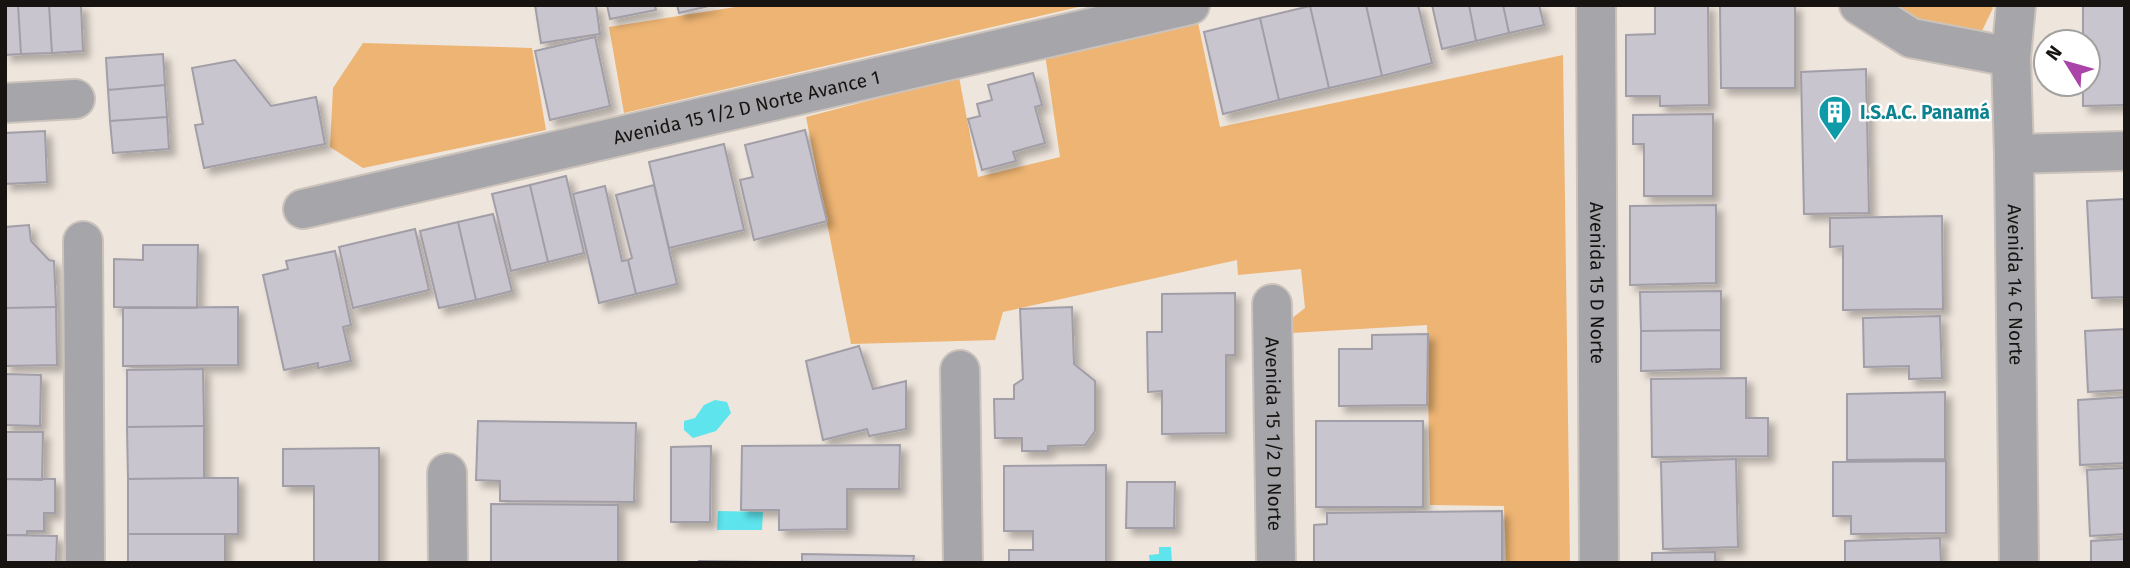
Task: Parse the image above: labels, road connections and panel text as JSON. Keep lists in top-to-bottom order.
{
  "streets": {
    "street": [
      "Avenida 15 1/2 D Norte Avance 1",
      "Avenida 15 D Norte",
      "Avenida 14 C Norte",
      "Avenida 15 1/2 D Norte"
    ]
  },
  "places": {
    "building": ["I.S.A.C. Panamá"]
  },
  "north": "top left"
}
